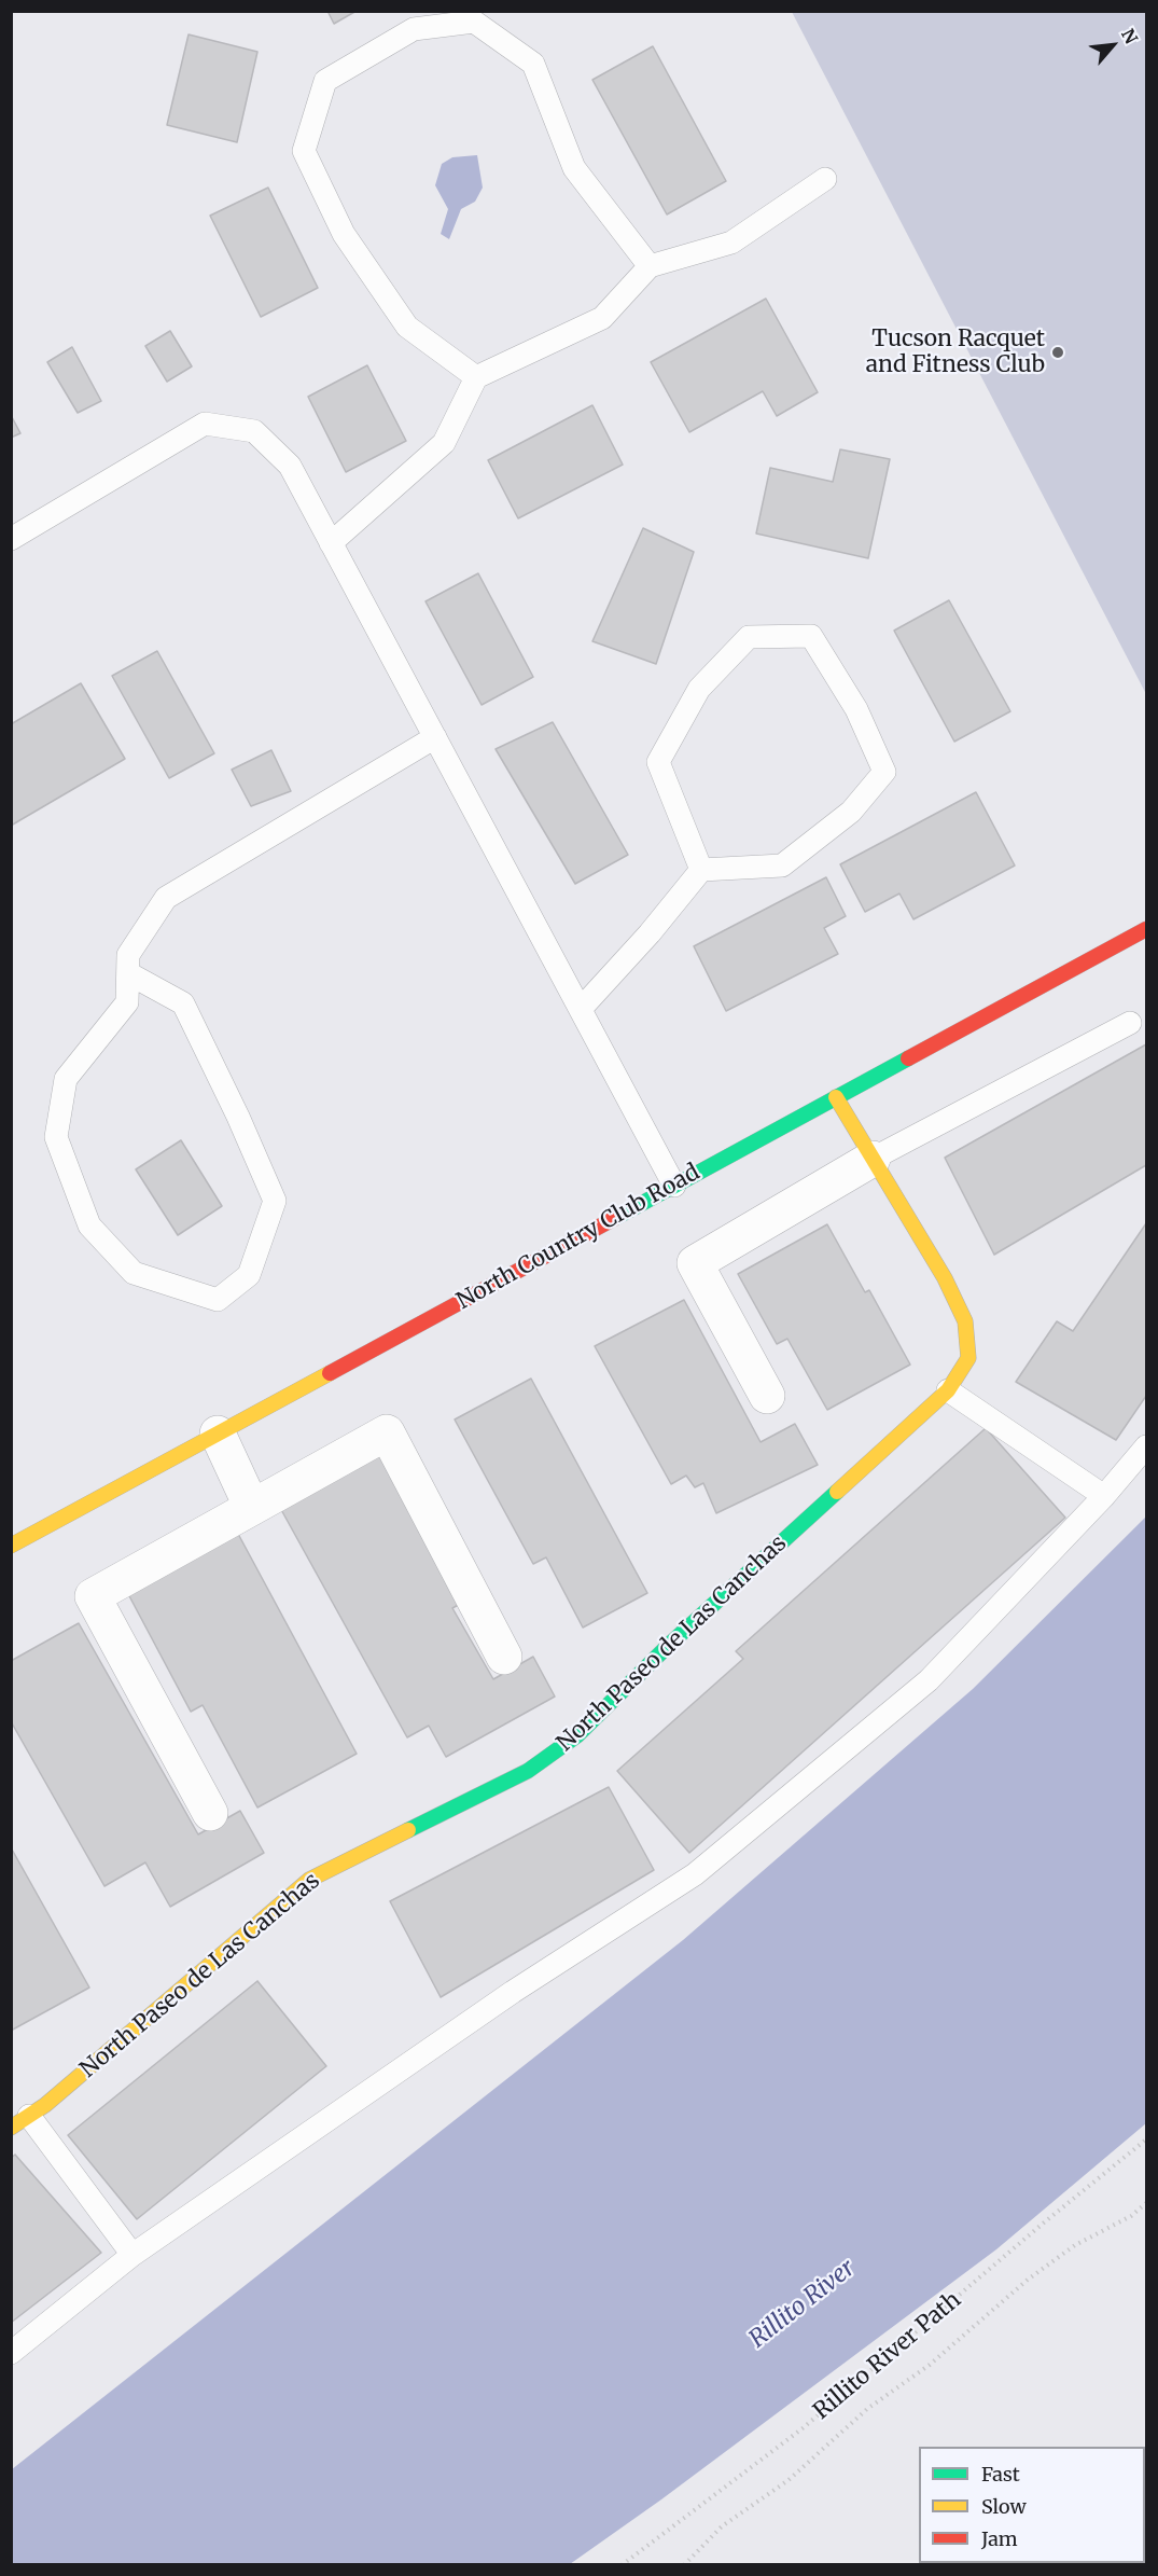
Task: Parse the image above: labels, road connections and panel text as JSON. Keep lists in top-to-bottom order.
{
  "streets": {
    "street": ["North Country Club Road", "North Paseo de Las Canchas"],
    "path": ["Rillito River Path"]
  },
  "crossings": [
    ["North Country Club Road", "North Paseo de Las Canchas"]
  ],
  "water": ["Rillito River"],
  "places": ["Tucson Racquet and Fitness Club"],
  "legend": ["Fast", "Slow", "Jam"],
  "north": "top right"
}
